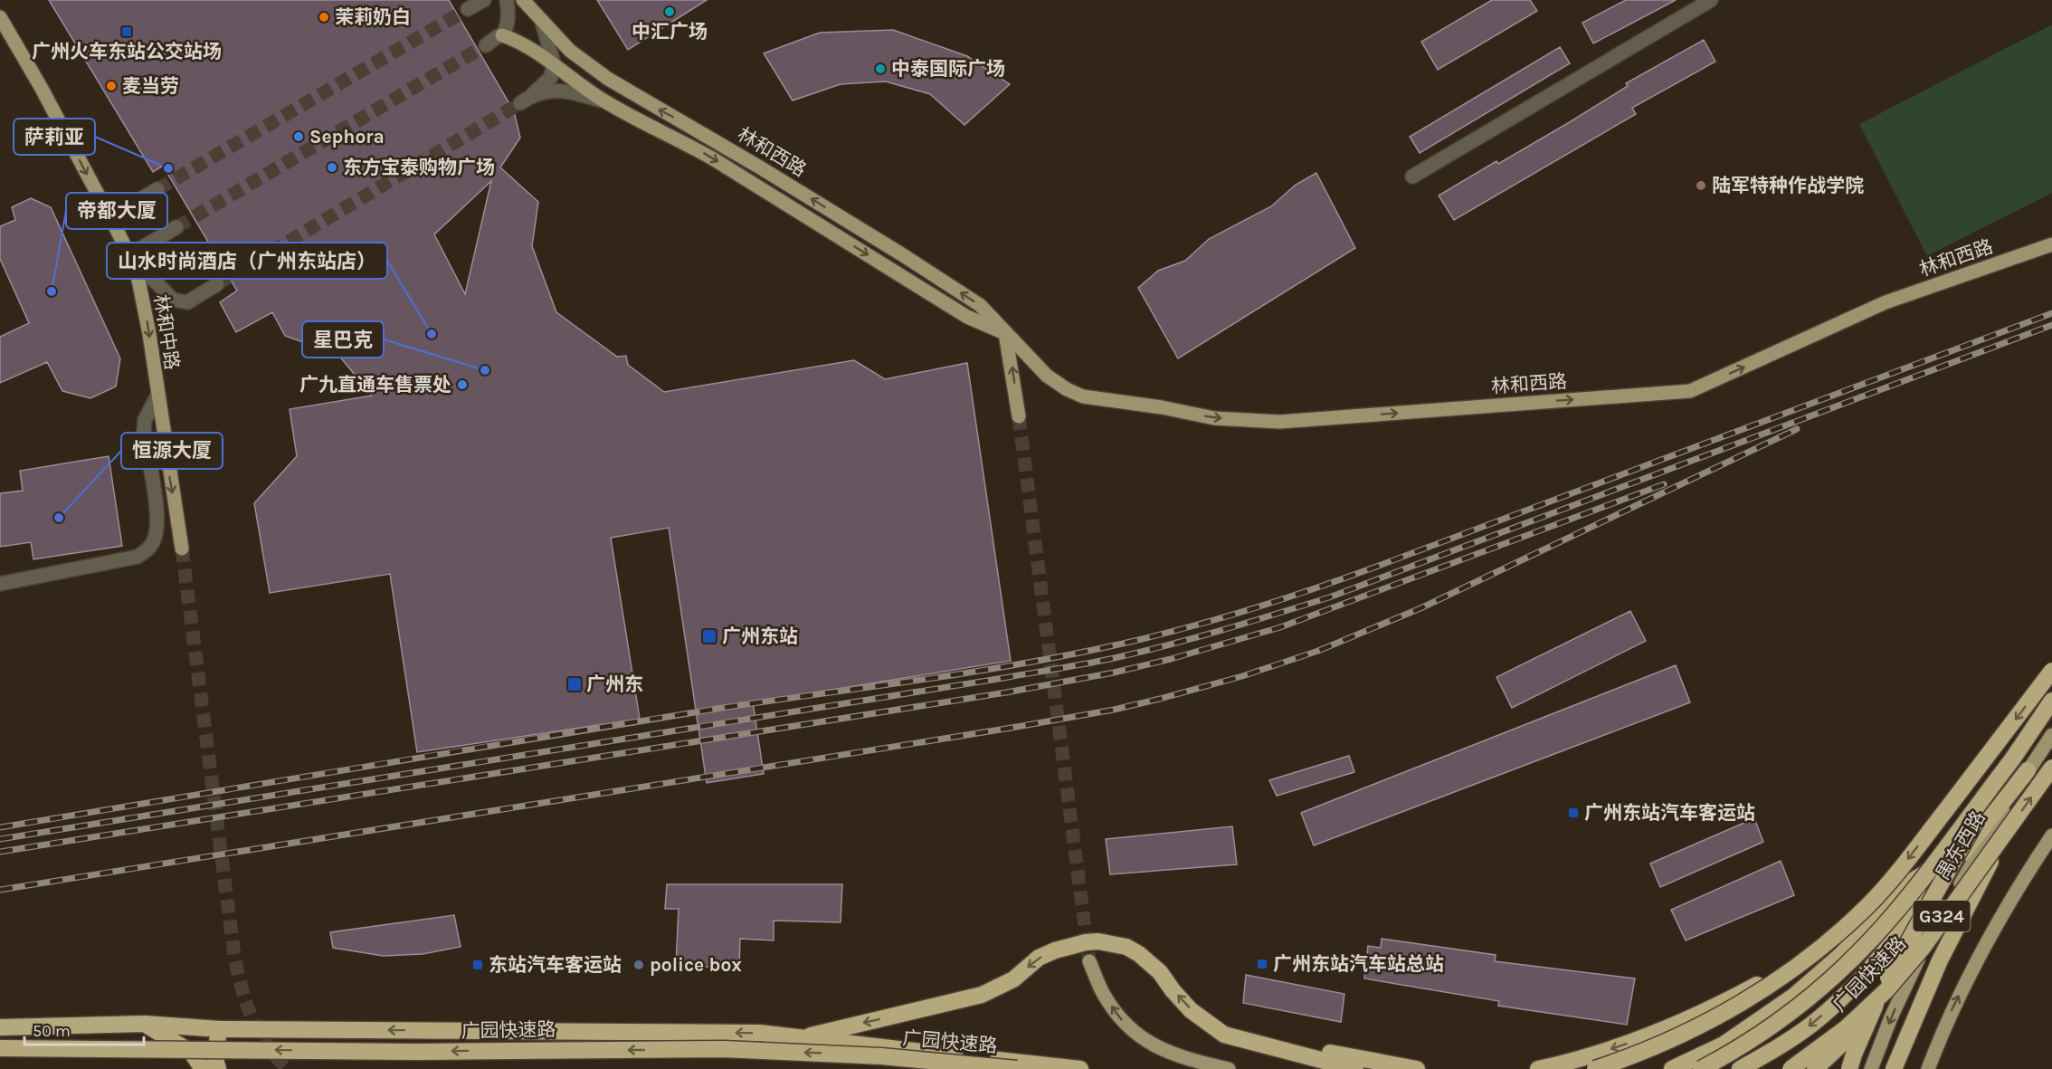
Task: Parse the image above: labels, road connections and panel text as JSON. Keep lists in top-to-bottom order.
{
  "streets": {
    "highway": ["广园快速路"],
    "main road": [
      "林和西路",
      "林和中路",
      "禺东西路",
      "G324"
    ]
  },
  "one_way": ["林和中路"],
  "places": {
    "other": [
      "中汇广场",
      "茉莉奶白",
      "中泰国际广场",
      "麦当劳",
      "Sephora",
      "东方宝泰购物广场",
      "萨莉亚",
      "陆军特种作战学院",
      "帝都大厦",
      "山水时尚酒店（广州东站店）",
      "星巴克",
      "广九直通车售票处",
      "恒源大厦",
      "police box"
    ],
    "transit": [
      "广州火车东站公交站场",
      "广州东站",
      "广州东",
      "广州东站汽车客运站",
      "广州东站汽车站总站",
      "东站汽车客运站"
    ]
  },
  "scale_bar": "50 m"
}
